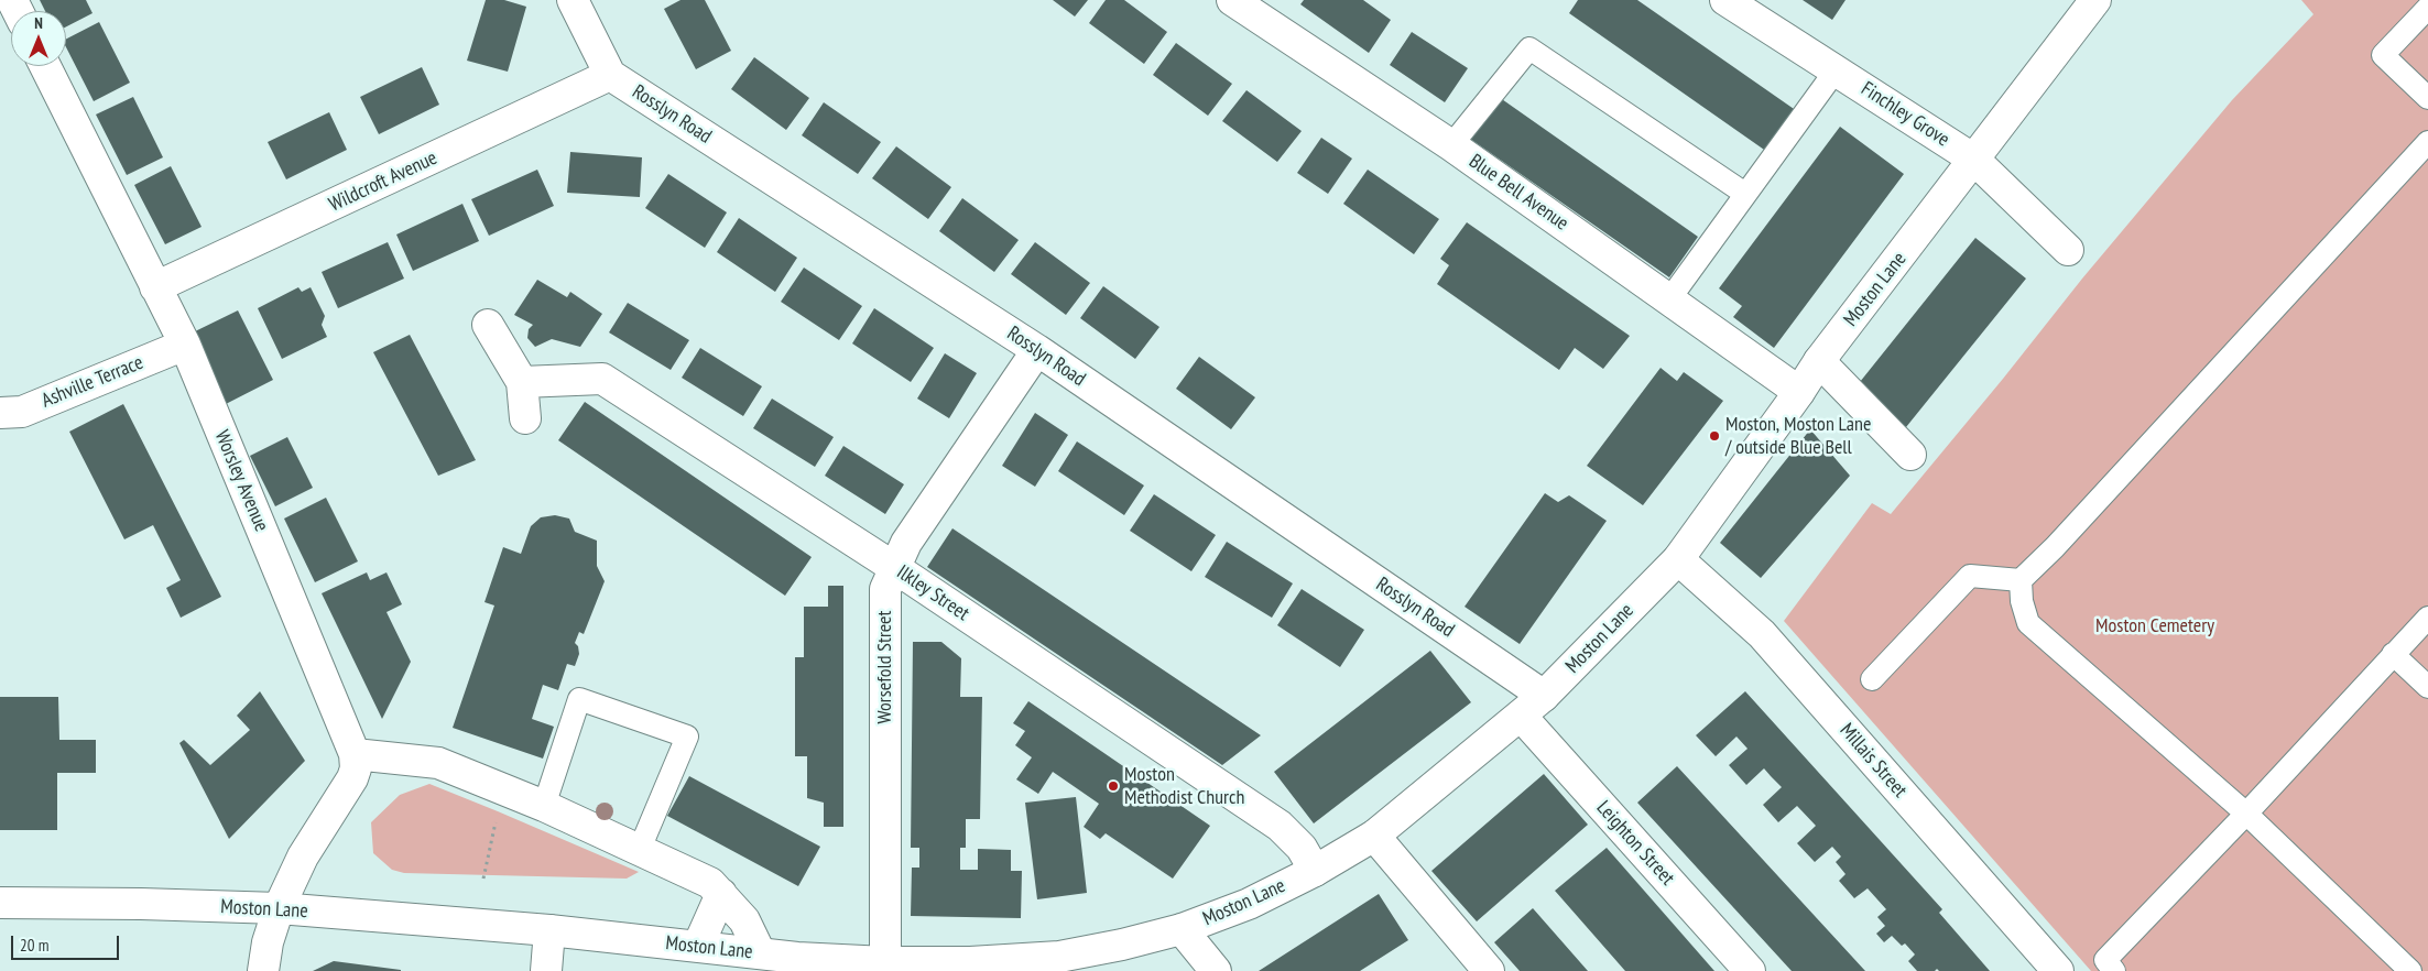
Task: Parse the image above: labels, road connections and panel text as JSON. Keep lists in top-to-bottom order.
{
  "streets": {
    "street": [
      "Rosslyn Road",
      "Finchley Grove",
      "Wildcroft Avenue",
      "Blue Bell Avenue",
      "Moston Lane",
      "Ashville Terrace",
      "Worsley Avenue",
      "Ilkley Street",
      "Worsefold Street",
      "Millais Street",
      "Leighton Street"
    ]
  },
  "crossings": [
    ["Rosslyn Road", "Wildcroft Avenue"],
    ["Rosslyn Road", "Moston Lane"],
    ["Rosslyn Road", "Worsefold Street"],
    ["Finchley Grove", "Moston Lane"],
    ["Wildcroft Avenue", "Worsley Avenue"],
    ["Blue Bell Avenue", "Moston Lane"],
    ["Moston Lane", "Ilkley Street"],
    ["Moston Lane", "Worsefold Street"],
    ["Moston Lane", "Millais Street"],
    ["Moston Lane", "Leighton Street"],
    ["Ashville Terrace", "Worsley Avenue"],
    ["Ilkley Street", "Worsefold Street"]
  ],
  "parks": ["Moston Cemetery"],
  "places": ["Moston, Moston Lane / outside Blue Bell", "Moston Methodist Church"],
  "scale_bar": "20 m",
  "north": "top"
}
